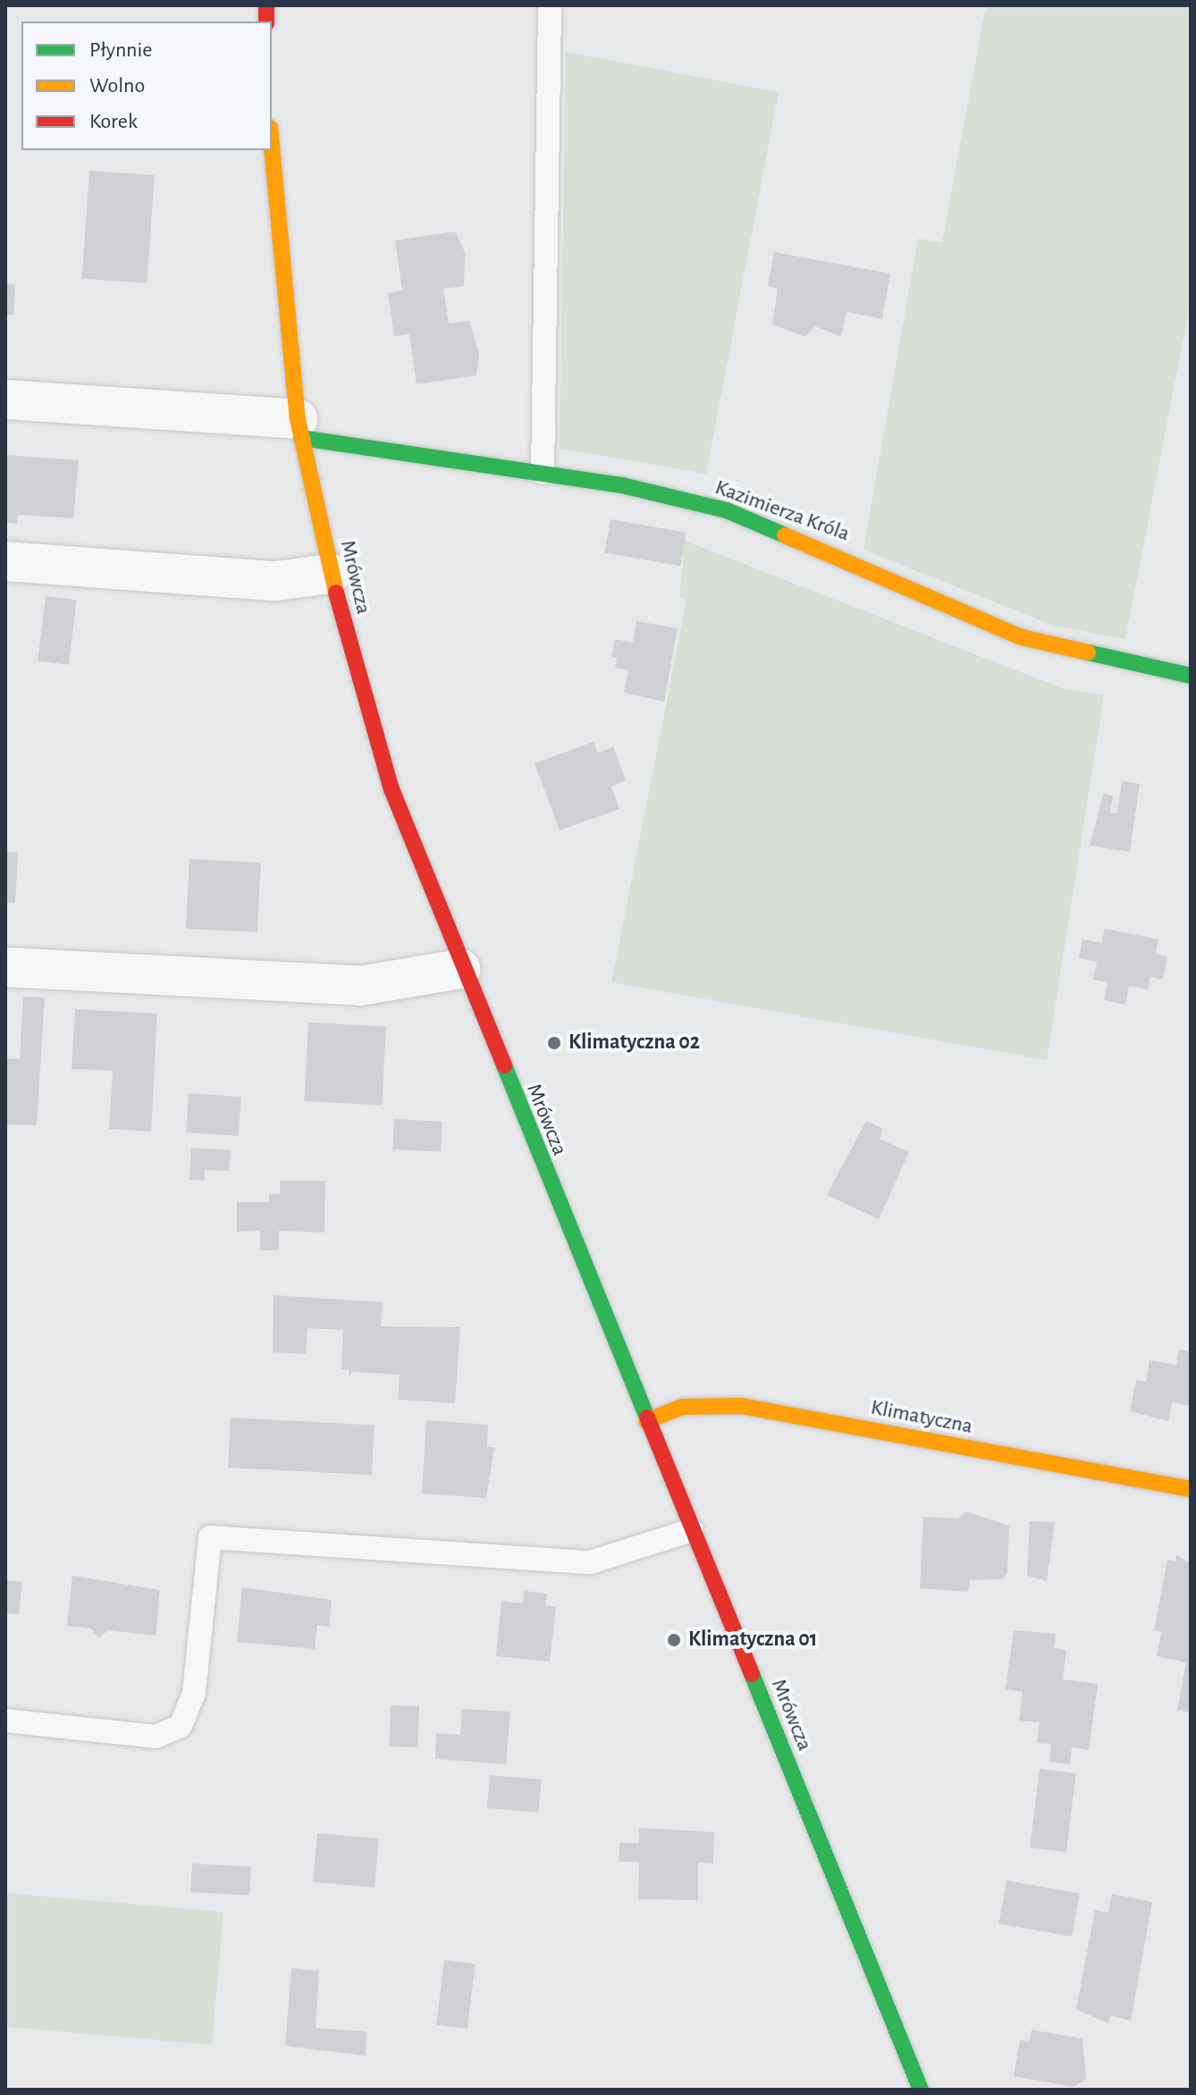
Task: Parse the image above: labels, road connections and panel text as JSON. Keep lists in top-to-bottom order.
{
  "streets": {
    "street": ["Kazimierza Króla", "Mrówcza", "Klimatyczna"]
  },
  "crossings": [
    ["Kazimierza Króla", "Mrówcza"],
    ["Mrówcza", "Klimatyczna"]
  ],
  "places": ["Klimatyczna 02", "Klimatyczna 01"],
  "legend": ["Płynnie", "Wolno", "Korek"]
}
